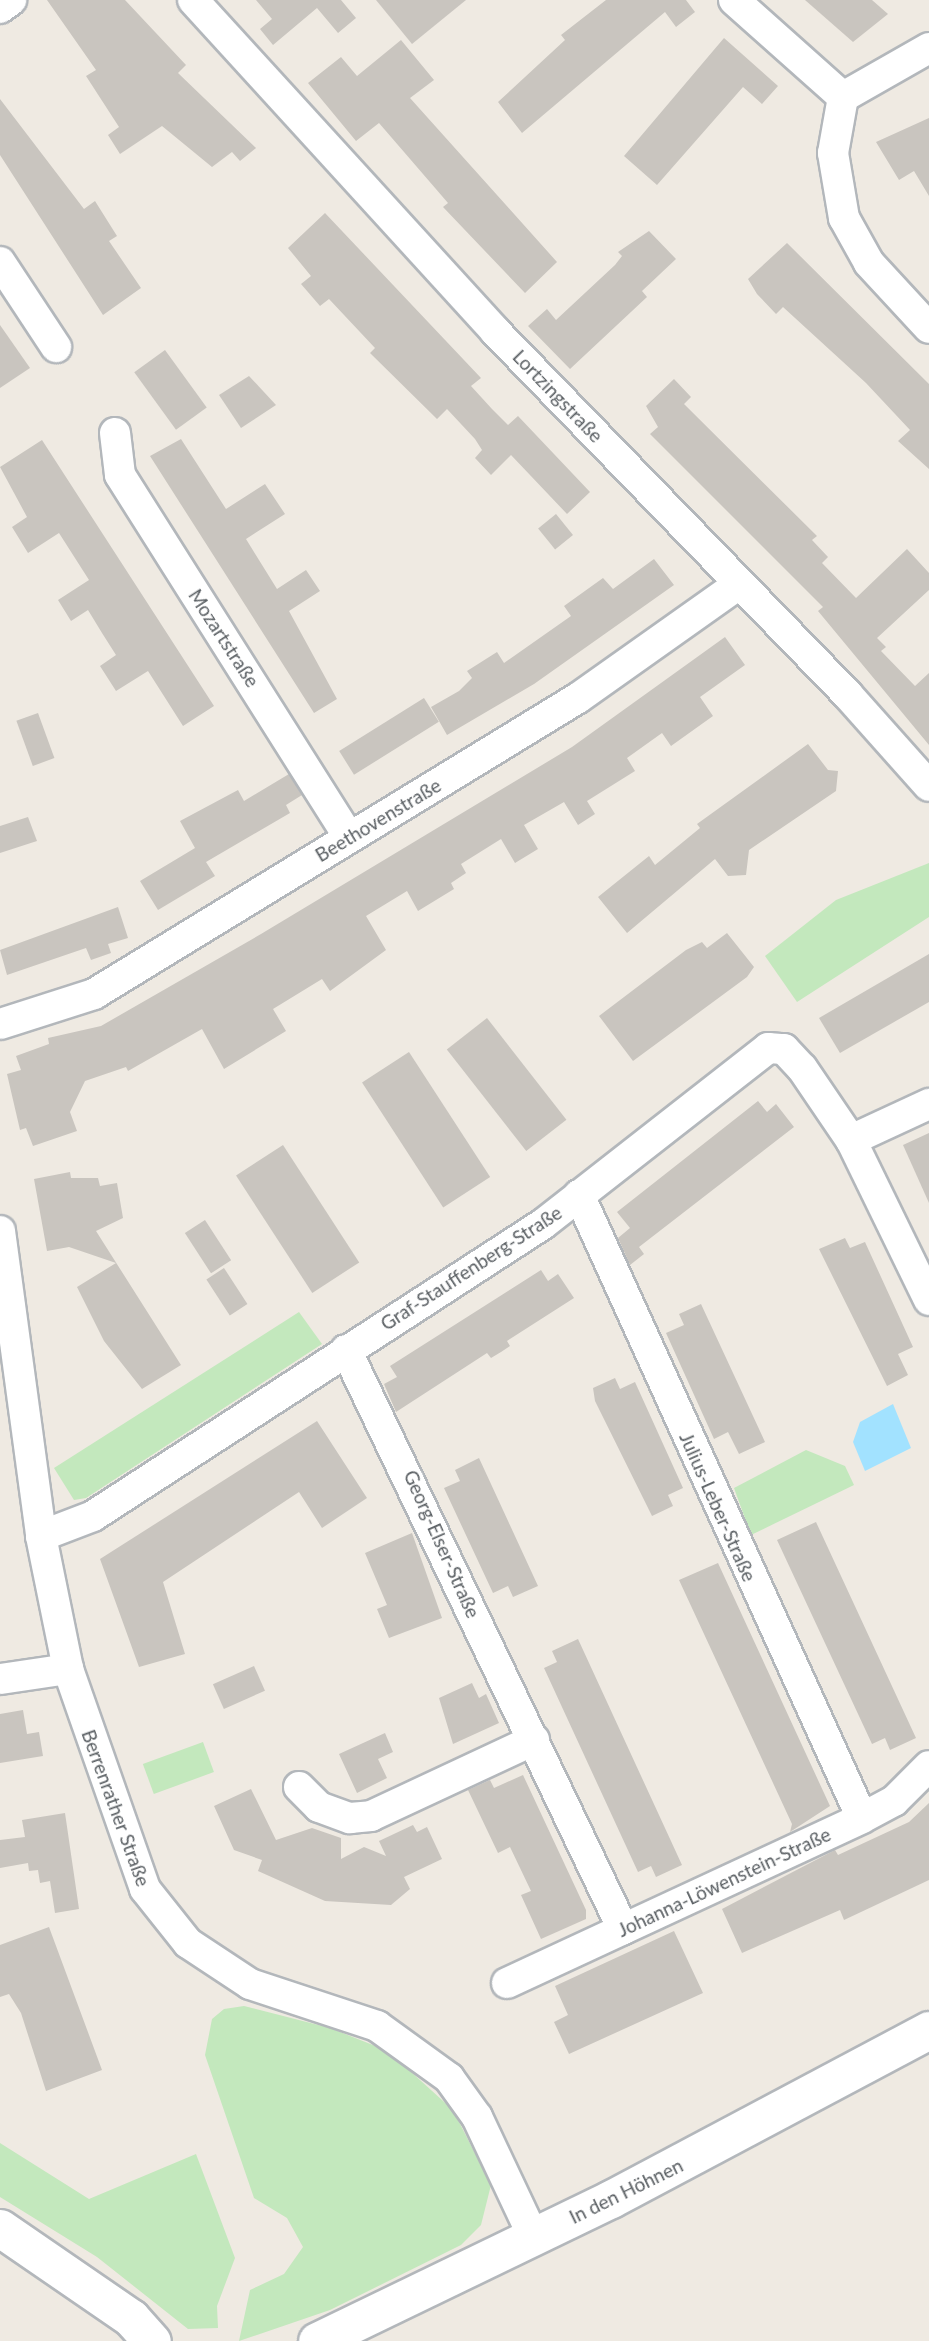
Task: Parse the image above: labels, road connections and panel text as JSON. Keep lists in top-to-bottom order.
{
  "streets": {
    "street": [
      "Lortzingstraße",
      "Mozartstraße",
      "Beethovenstraße",
      "Graf-Stauffenberg-Straße",
      "Julius-Leber-Straße",
      "Georg-Elser-Straße",
      "Berrenrather Straße",
      "Johanna-Löwenstein-Straße",
      "In den Höhnen"
    ]
  },
  "crossings": [
    ["Lortzingstraße", "Beethovenstraße"],
    ["Mozartstraße", "Beethovenstraße"],
    ["Graf-Stauffenberg-Straße", "Julius-Leber-Straße"],
    ["Graf-Stauffenberg-Straße", "Georg-Elser-Straße"],
    ["Graf-Stauffenberg-Straße", "Berrenrather Straße"],
    ["Julius-Leber-Straße", "Johanna-Löwenstein-Straße"],
    ["Georg-Elser-Straße", "Johanna-Löwenstein-Straße"],
    ["Berrenrather Straße", "In den Höhnen"]
  ]
}
